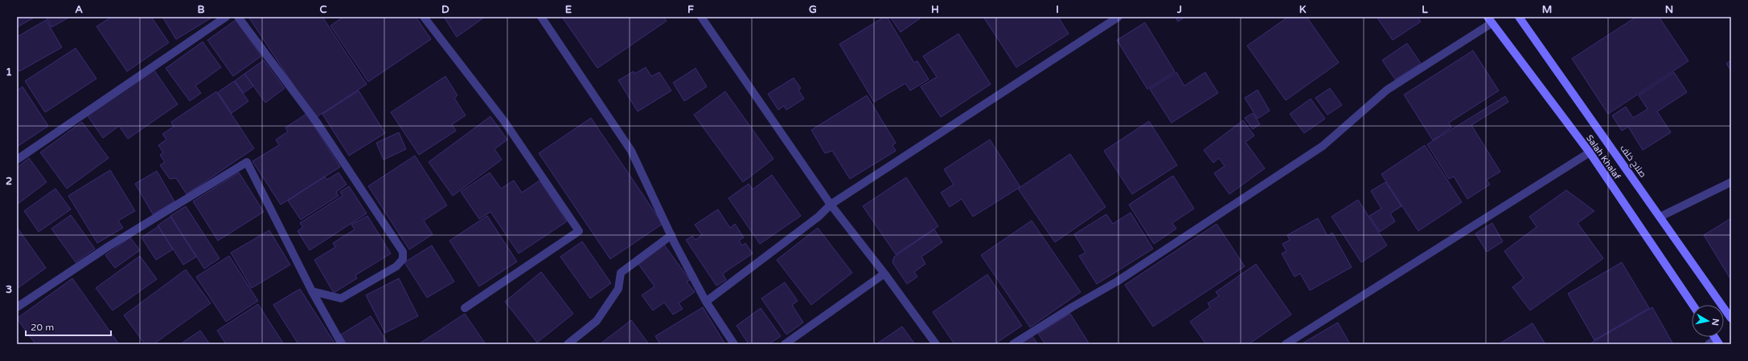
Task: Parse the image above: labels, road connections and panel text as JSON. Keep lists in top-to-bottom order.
{
  "streets": {
    "main road": ["Salah Khalaf", "صلاح خلف"]
  },
  "scale_bar": "20 m",
  "north": "right",
  "grid": {
    "columns": [
      "A",
      "B",
      "C",
      "D",
      "E",
      "F",
      "G",
      "H",
      "I",
      "J",
      "K",
      "L",
      "M",
      "N"
    ],
    "rows": ["1", "2", "3"]
  }
}
